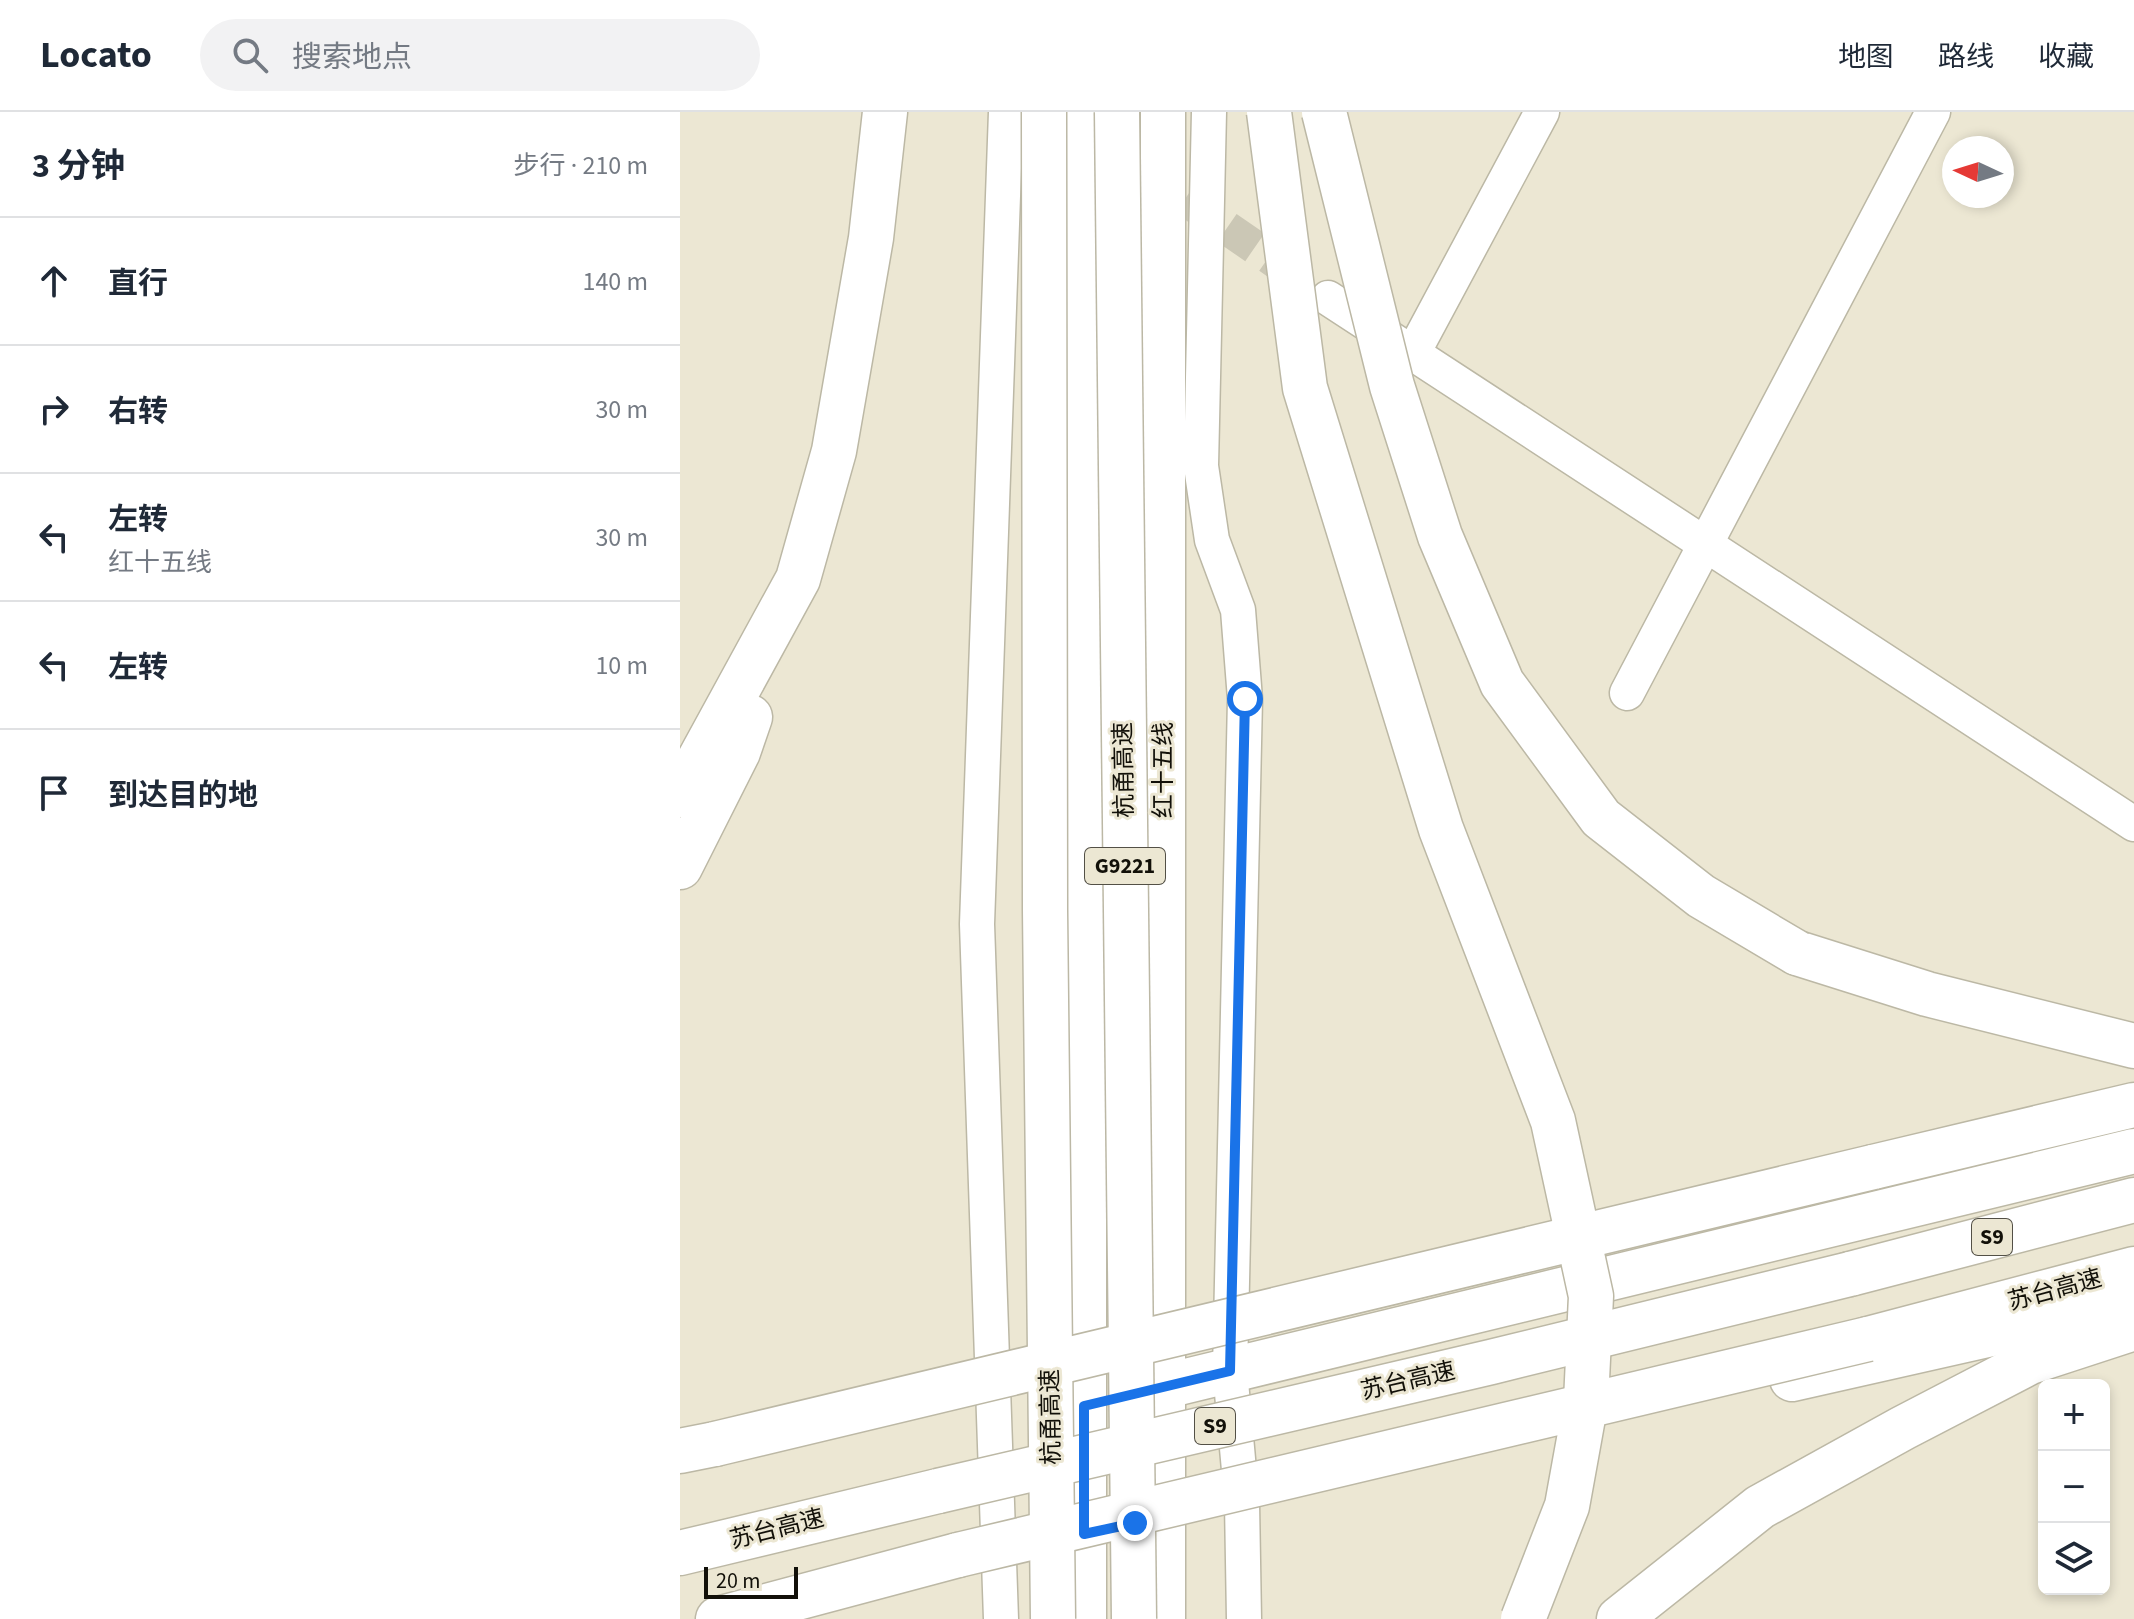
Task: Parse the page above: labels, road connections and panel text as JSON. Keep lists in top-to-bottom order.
{
  "streets": {
    "main road": [
      "杭甬高速",
      "红十五线",
      "G9221",
      "S9",
      "苏台高速"
    ]
  },
  "scale_bar": "20 m",
  "north": "left",
  "page": {
    "header": "Locato",
    "search": "搜索地点",
    "nav": ["地图", "路线", "收藏"],
    "heading": ["3 分钟", "步行 · 210 m"],
    "list": [
      ["直行", "140 m"],
      ["右转", "30 m"],
      ["左转", "红十五线", "30 m"],
      ["左转", "10 m"],
      "到达目的地"
    ],
    "map_buttons": ["+", "−"],
    "scale": "20 m"
  }
}
